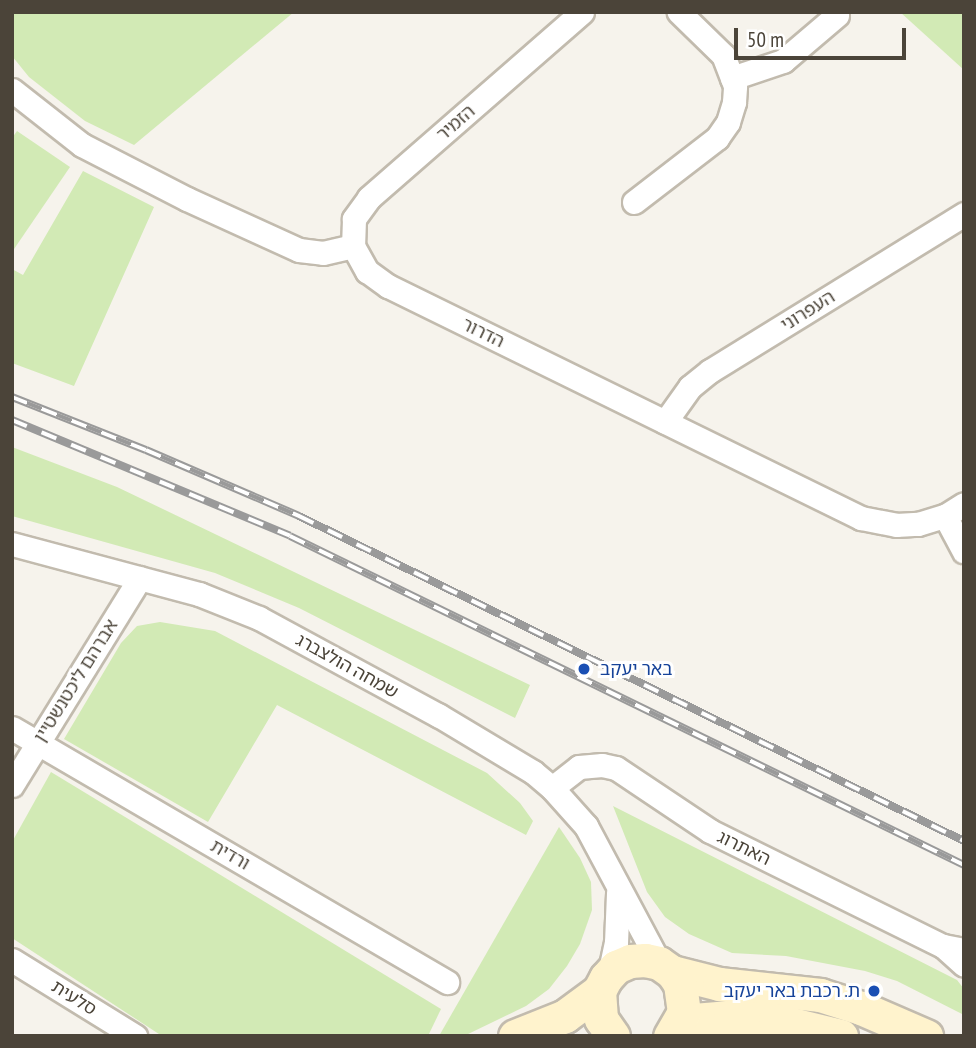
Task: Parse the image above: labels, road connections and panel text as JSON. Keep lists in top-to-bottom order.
{
  "streets": {
    "street": [
      "הזמיר",
      "העפרוני",
      "הדרור",
      "שמחה הולצברג",
      "אברהם ליכטנשטיין",
      "האתרוג",
      "ורדית",
      "סלעית"
    ]
  },
  "crossings": [
    ["הזמיר", "הדרור"],
    ["העפרוני", "הדרור"],
    ["שמחה הולצברג", "אברהם ליכטנשטיין"],
    ["שמחה הולצברג", "האתרוג"],
    ["אברהם ליכטנשטיין", "ורדית"]
  ],
  "places": ["באר יעקב", "ת. רכבת באר יעקב"],
  "scale_bar": "50 m"
}
